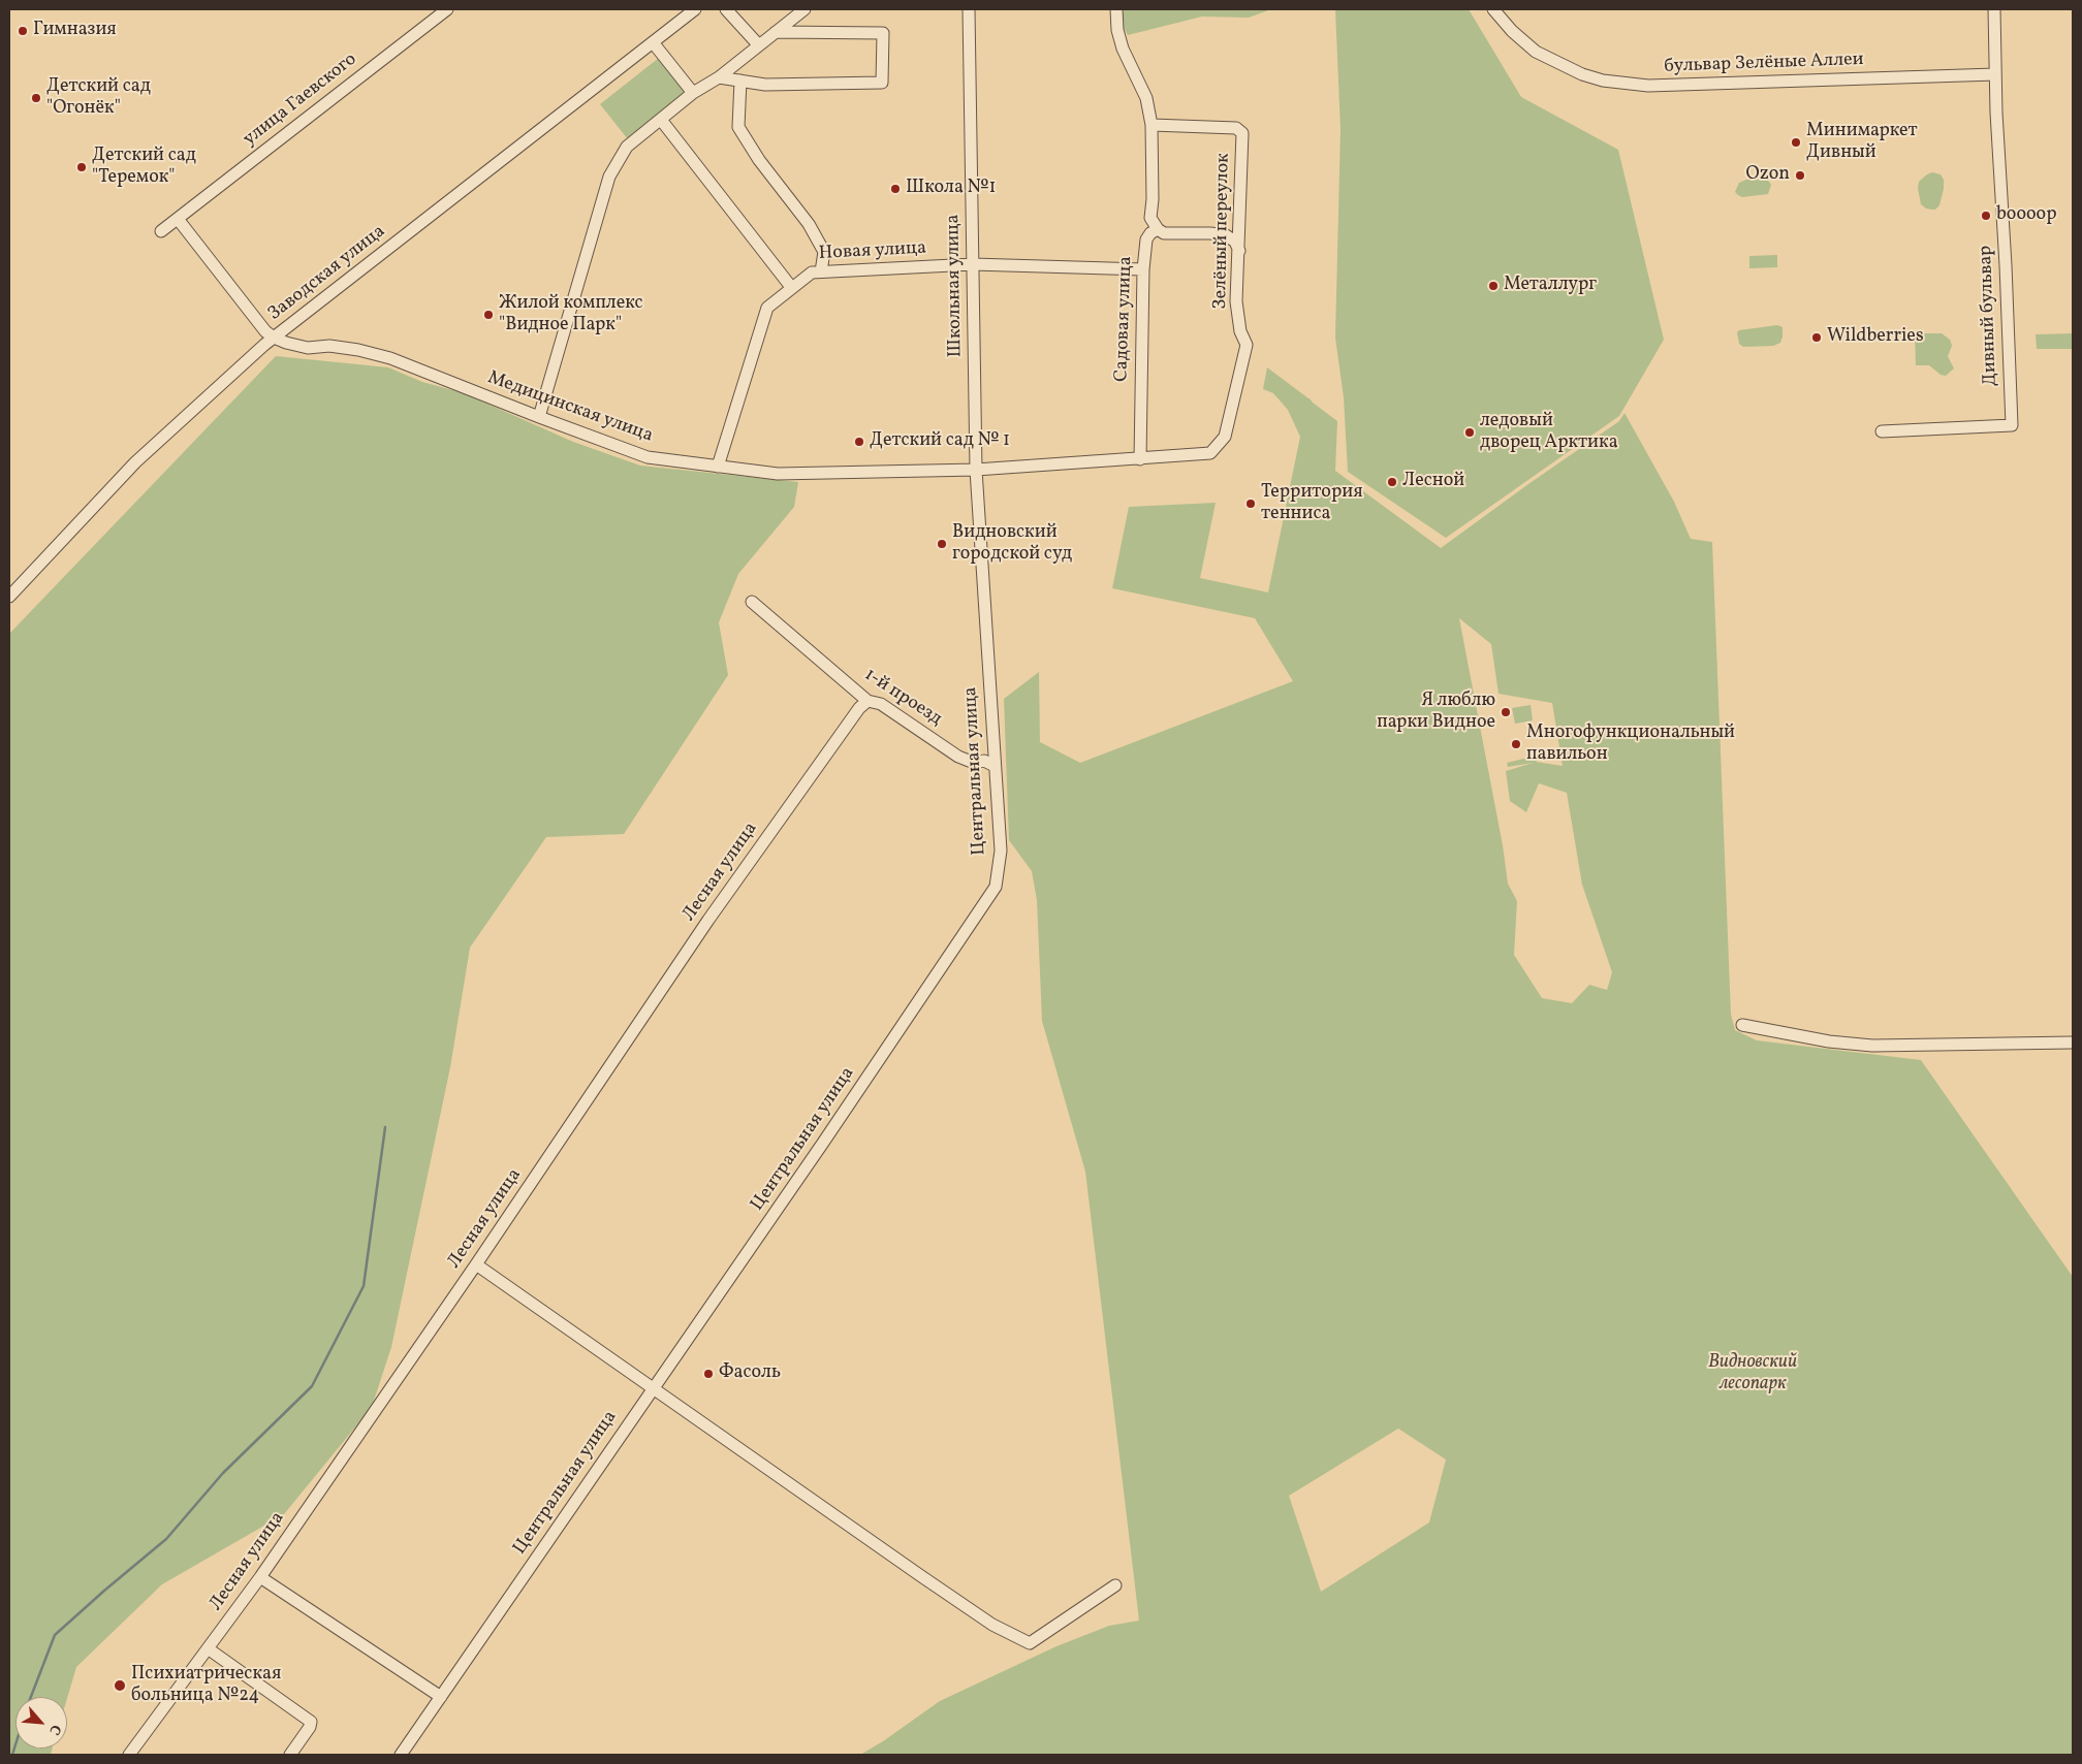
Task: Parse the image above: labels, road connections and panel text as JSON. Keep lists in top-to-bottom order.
{
  "streets": {
    "street": [
      "бульвар Зелёные Аллеи",
      "улица Гаевского",
      "Зелёный переулок",
      "Новая улица",
      "Заводская улица",
      "Школьная улица",
      "Дивный бульвар",
      "Садовая улица",
      "Медицинская улица",
      "1-й проезд",
      "Центральная улица",
      "Лесная улица"
    ]
  },
  "crossings": [
    ["бульвар Зелёные Аллеи", "Дивный бульвар"],
    ["Зелёный переулок", "Медицинская улица"],
    ["Новая улица", "Школьная улица"],
    ["Новая улица", "Садовая улица"],
    ["Новая улица", "Медицинская улица"],
    ["Заводская улица", "Медицинская улица"],
    ["Школьная улица", "Медицинская улица"],
    ["Школьная улица", "Центральная улица"],
    ["Садовая улица", "Медицинская улица"],
    ["Медицинская улица", "Центральная улица"],
    ["1-й проезд", "Центральная улица"],
    ["1-й проезд", "Лесная улица"]
  ],
  "parks": ["Видновский лесопарк"],
  "places": [
    "Гимназия",
    "Детский сад \"Огонёк\"",
    "Минимаркет Дивный",
    "Детский сад \"Теремок\"",
    "Ozon",
    "Школа №1",
    "boooop",
    "Металлург",
    "Жилой комплекс \"Видное Парк\"",
    "Wildberries",
    "ледовый дворец Арктика",
    "Детский сад № 1",
    "Лесной",
    "Территория тенниса",
    "Видновский городской суд",
    "Я люблю парки Видное",
    "Многофункциональный павильон",
    "Фасоль",
    "Психиатрическая больница №24"
  ],
  "north": "bottom right"
}
